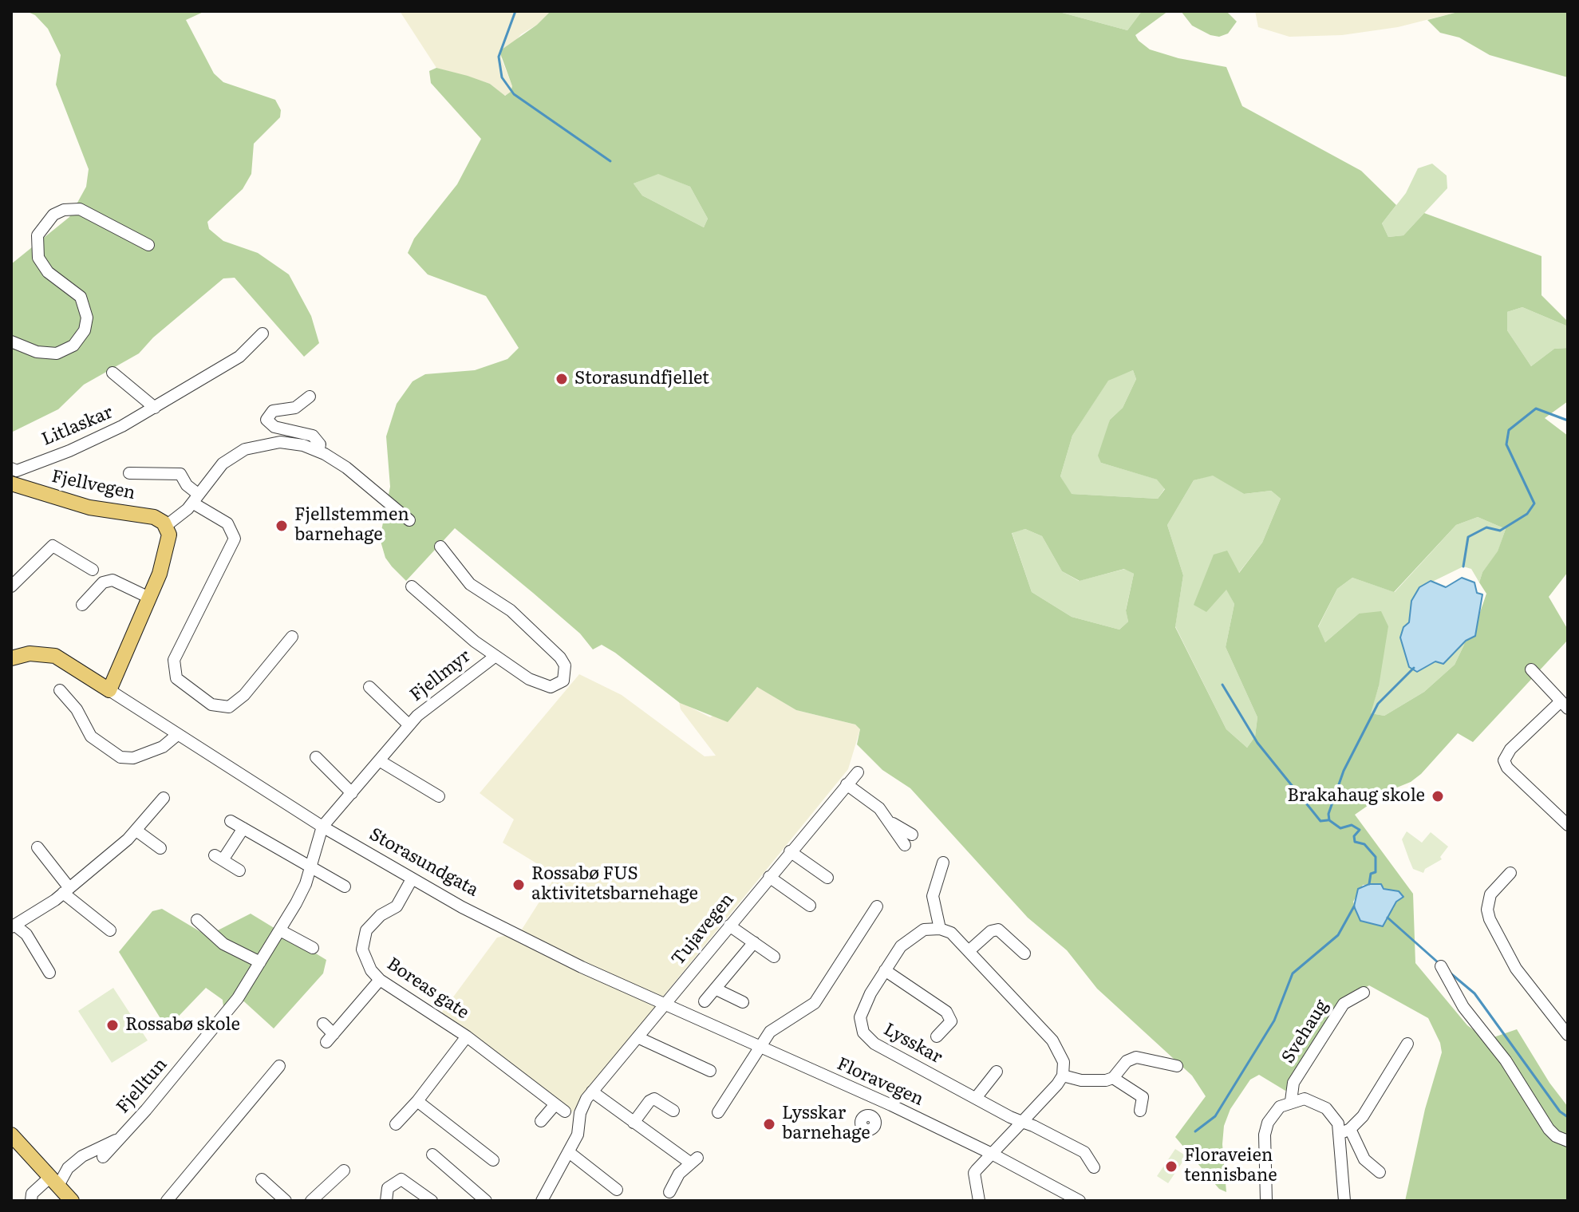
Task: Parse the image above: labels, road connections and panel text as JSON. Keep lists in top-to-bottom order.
{
  "streets": {
    "main road": ["Fjellvegen", "Storasundgata"],
    "street": [
      "Litlaskar",
      "Fjellmyr",
      "Tujavegen",
      "Boreas gate",
      "Svehaug",
      "Lysskar",
      "Floravegen",
      "Fjelltun"
    ]
  },
  "crossings": [
    ["Fjellmyr", "Storasundgata"],
    ["Fjellmyr", "Fjelltun"],
    ["Storasundgata", "Tujavegen"],
    ["Storasundgata", "Boreas gate"],
    ["Storasundgata", "Floravegen"],
    ["Storasundgata", "Fjelltun"],
    ["Tujavegen", "Floravegen"]
  ],
  "places": [
    "Storasundfjellet",
    "Fjellstemmen barnehage",
    "Brakahaug skole",
    "Rossabø FUS aktivitetsbarnehage",
    "Rossabø skole",
    "Lysskar barnehage",
    "Floraveien tennisbane"
  ]
}
